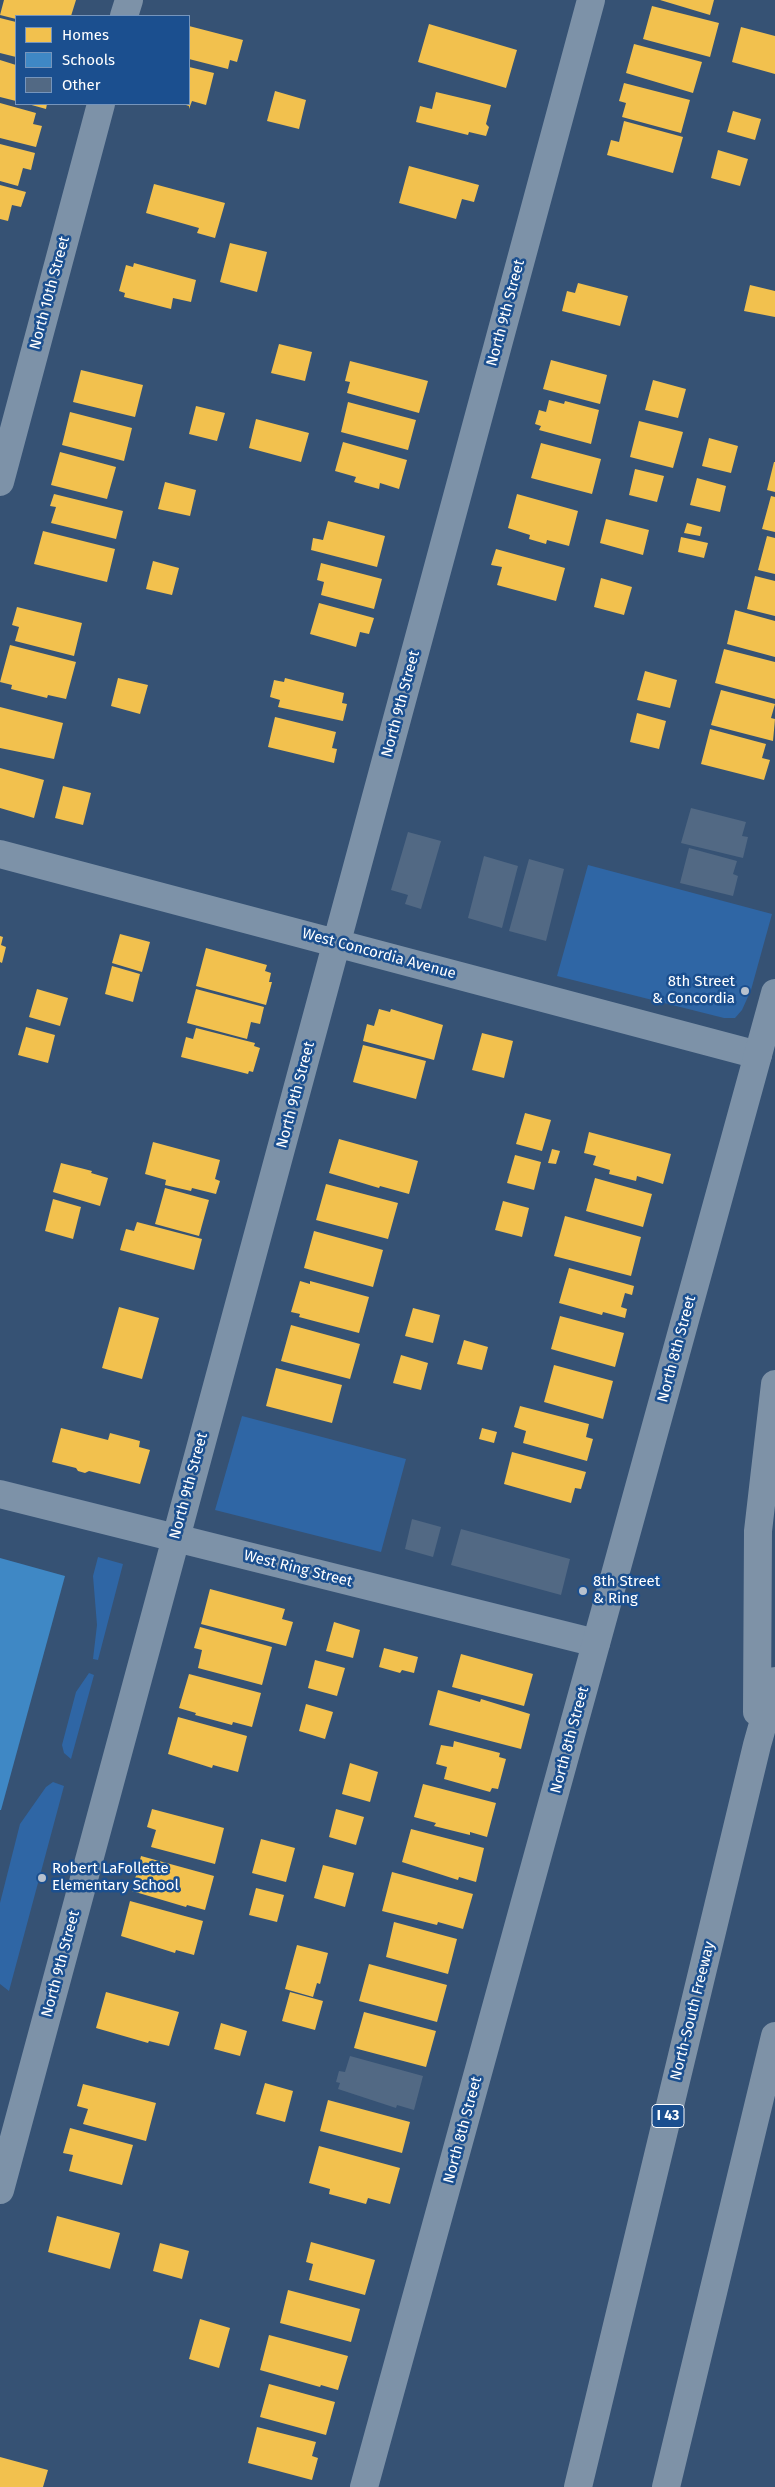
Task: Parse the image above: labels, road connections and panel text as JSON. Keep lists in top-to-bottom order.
{
  "streets": {
    "highway": ["North-South Freeway", "I 43"],
    "street": [
      "North 10th Street",
      "North 9th Street",
      "West Concordia Avenue",
      "North 8th Street",
      "West Ring Street"
    ]
  },
  "crossings": [
    ["North 9th Street", "West Concordia Avenue"],
    ["North 9th Street", "West Ring Street"],
    ["West Concordia Avenue", "North 8th Street"],
    ["North 8th Street", "West Ring Street"]
  ],
  "places": ["8th Street & Concordia", "8th Street & Ring", "Robert LaFollette Elementary School"],
  "legend": ["Homes", "Schools", "Other"]
}
